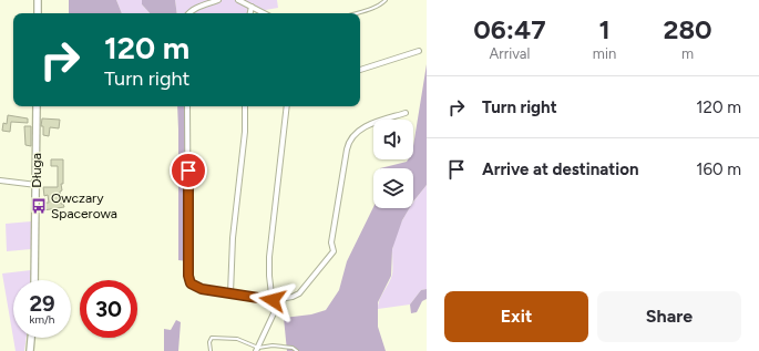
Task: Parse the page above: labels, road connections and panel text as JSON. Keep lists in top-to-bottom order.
{
  "streets": {
    "street": ["Długa"]
  },
  "places": {
    "bus stop": ["Owczary Spacerowa"]
  },
  "page": {
    "eta": [
      "06:47",
      "Arrival",
      "1",
      "min",
      "280",
      "m"
    ],
    "turn": ["120 m", "Turn right"],
    "list": [
      {
        "name": "Turn right",
        "value": "120 m"
      },
      {
        "name": "Arrive at destination",
        "value": "160 m"
      }
    ],
    "speed": "29 km/h",
    "limit": "30",
    "buttons": ["Exit", "Share"]
  }
}
